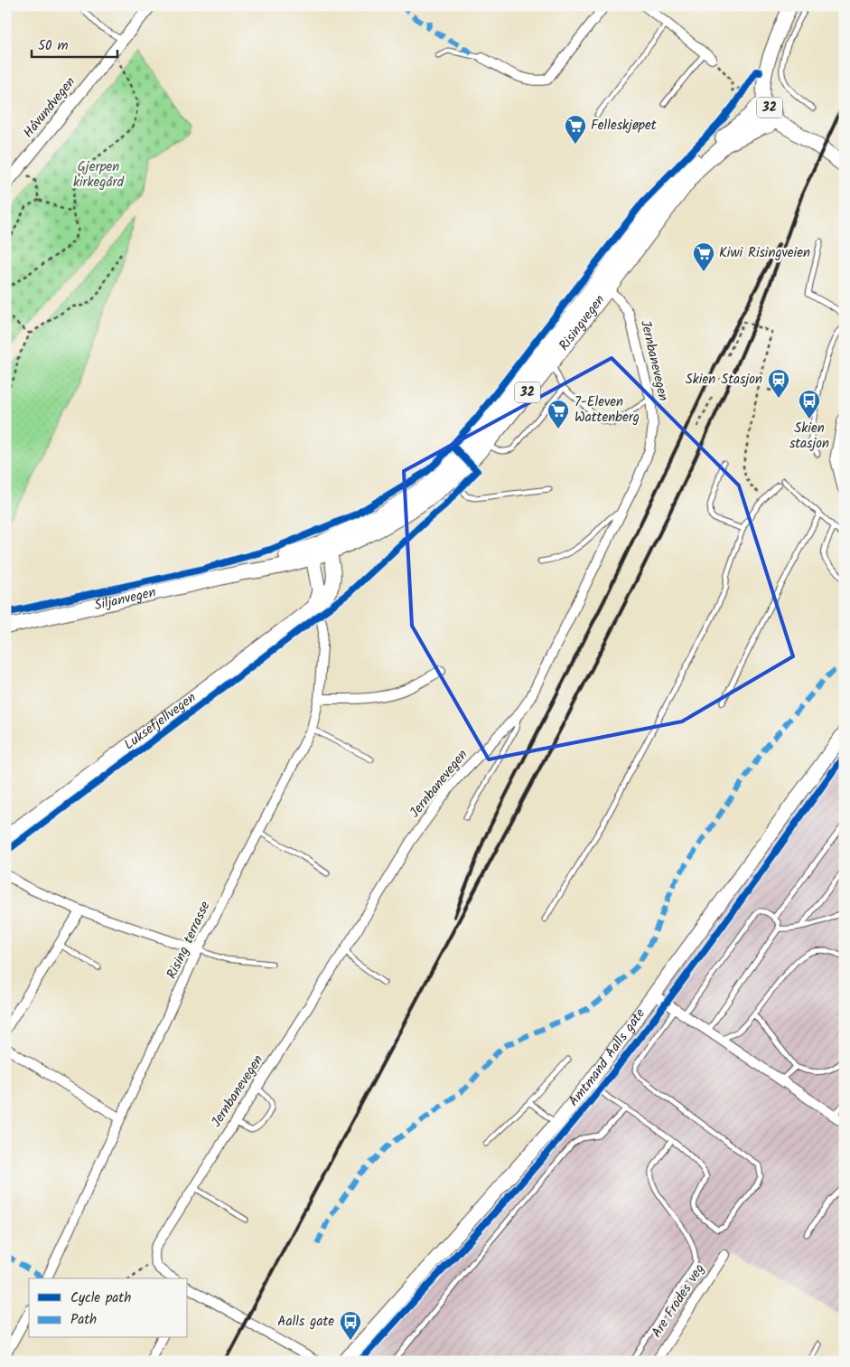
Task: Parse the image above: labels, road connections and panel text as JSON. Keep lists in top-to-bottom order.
{
  "streets": {
    "main road": [
      "32",
      "Risingvegen",
      "Siljanvegen",
      "Luksefjellvegen",
      "Amtmand Aalls gate"
    ],
    "street": [
      "Håvundvegen",
      "Jernbanevegen",
      "Rising terrasse",
      "Are Frodes veg"
    ]
  },
  "crossings": [
    ["32", "Risingvegen"],
    ["Risingvegen", "Jernbanevegen"],
    ["Risingvegen", "Siljanvegen"],
    ["Siljanvegen", "Luksefjellvegen"],
    ["Luksefjellvegen", "Rising terrasse"]
  ],
  "parks": ["Gjerpen kirkegård"],
  "places": {
    "supermarket": ["Felleskjøpet", "Kiwi Risingveien", "7-Eleven Wattenberg"],
    "station": ["Skien Stasjon"],
    "bus stop": ["Skien stasjon", "Aalls gate"]
  },
  "legend": ["Cycle path", "Path"],
  "scale_bar": "50 m"
}
